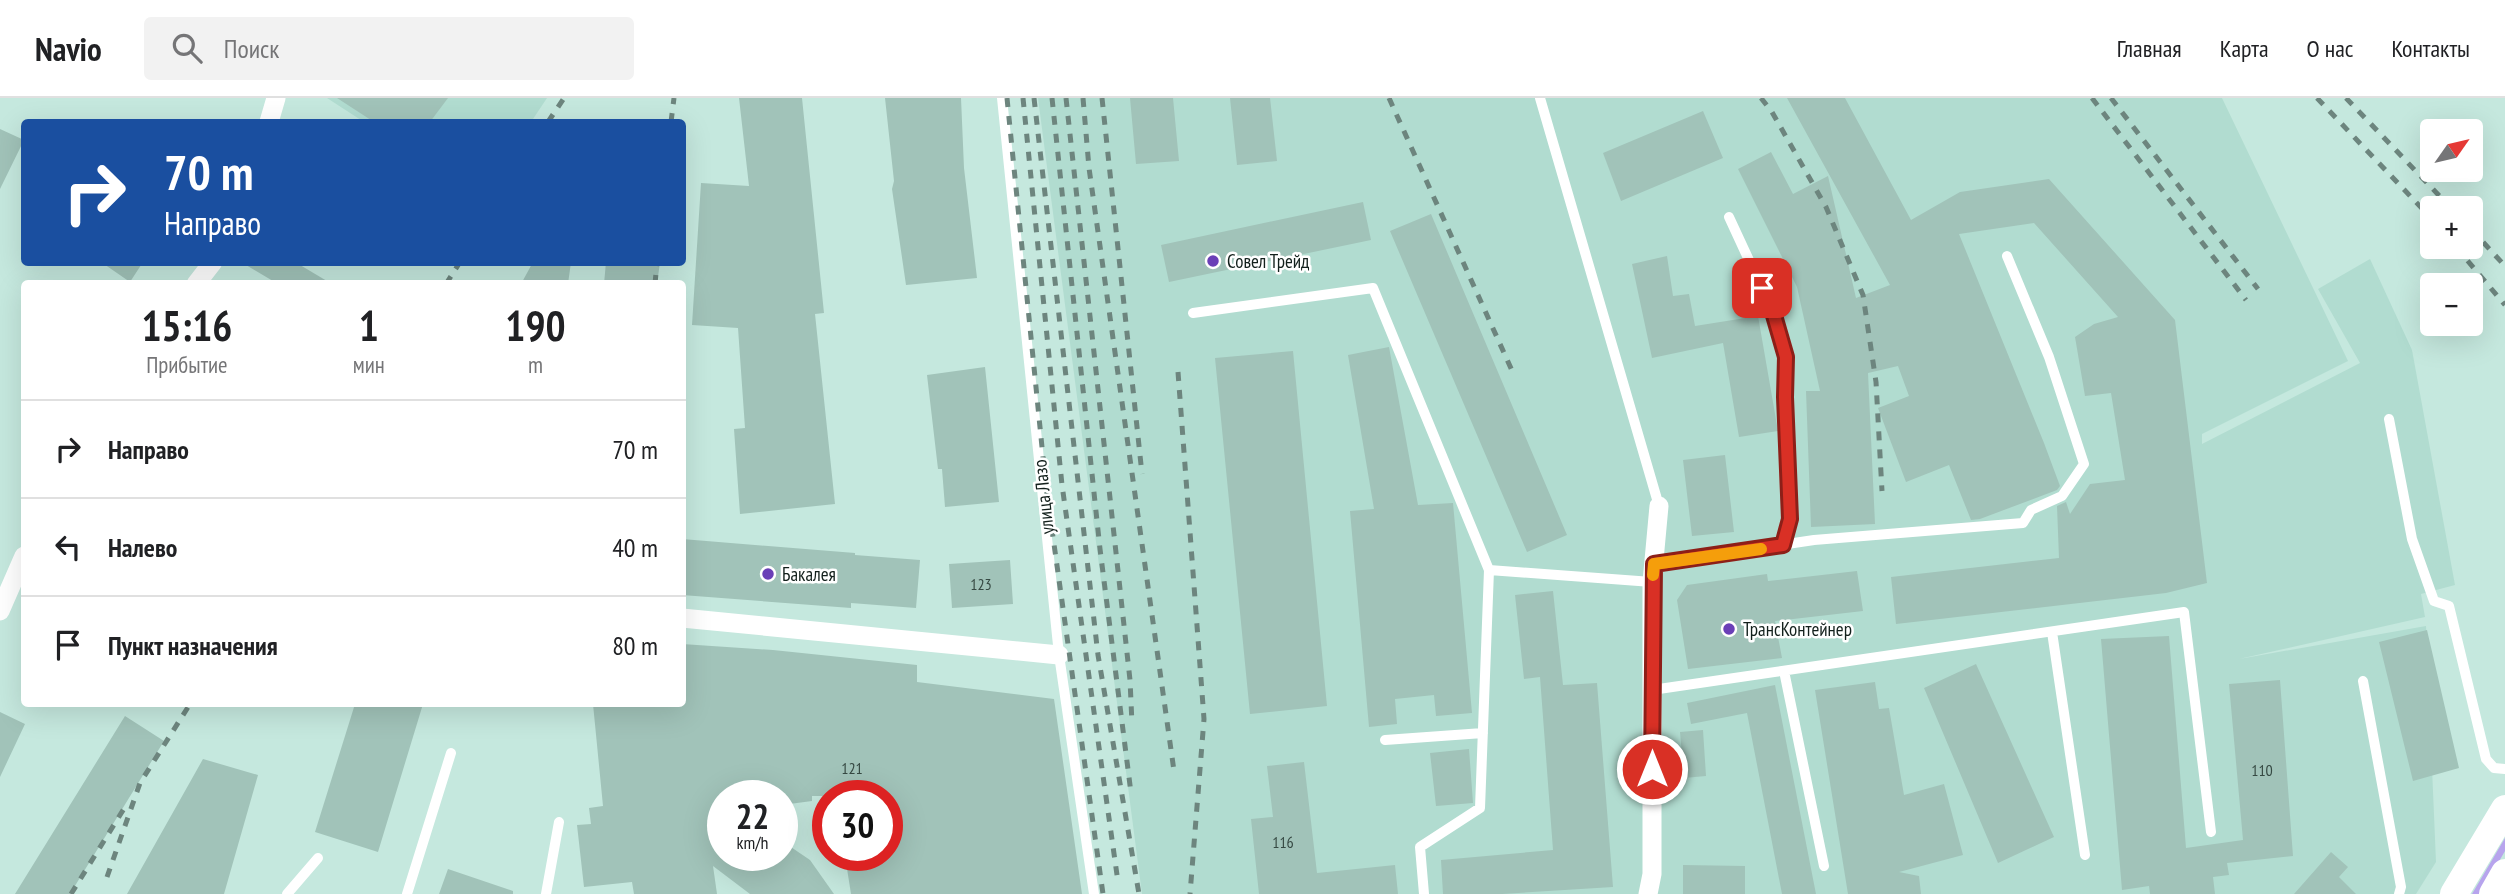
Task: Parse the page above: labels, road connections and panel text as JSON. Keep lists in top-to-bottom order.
{
  "streets": {
    "lane": ["улица Лазо"]
  },
  "places": ["Совел Трейд", "Бакалея", "ТрансКонтейнер"],
  "house_numbers": [
    "123",
    "121",
    "110",
    "116"
  ],
  "north": "top right",
  "page": {
    "header": "Navio",
    "search": "Поиск",
    "nav": [
      "Главная",
      "Карта",
      "О нас",
      "Контакты"
    ],
    "map_buttons": ["+", "−"],
    "turn": ["70 m", "Направо"],
    "eta": [
      "15:16",
      "Прибытие",
      "1",
      "мин",
      "190",
      "m"
    ],
    "list": [
      {
        "name": "Направо",
        "value": "70 m"
      },
      {
        "name": "Налево",
        "value": "40 m"
      },
      {
        "name": "Пункт назначения",
        "value": "80 m"
      }
    ],
    "speed": "22 km/h",
    "limit": "30"
  }
}
